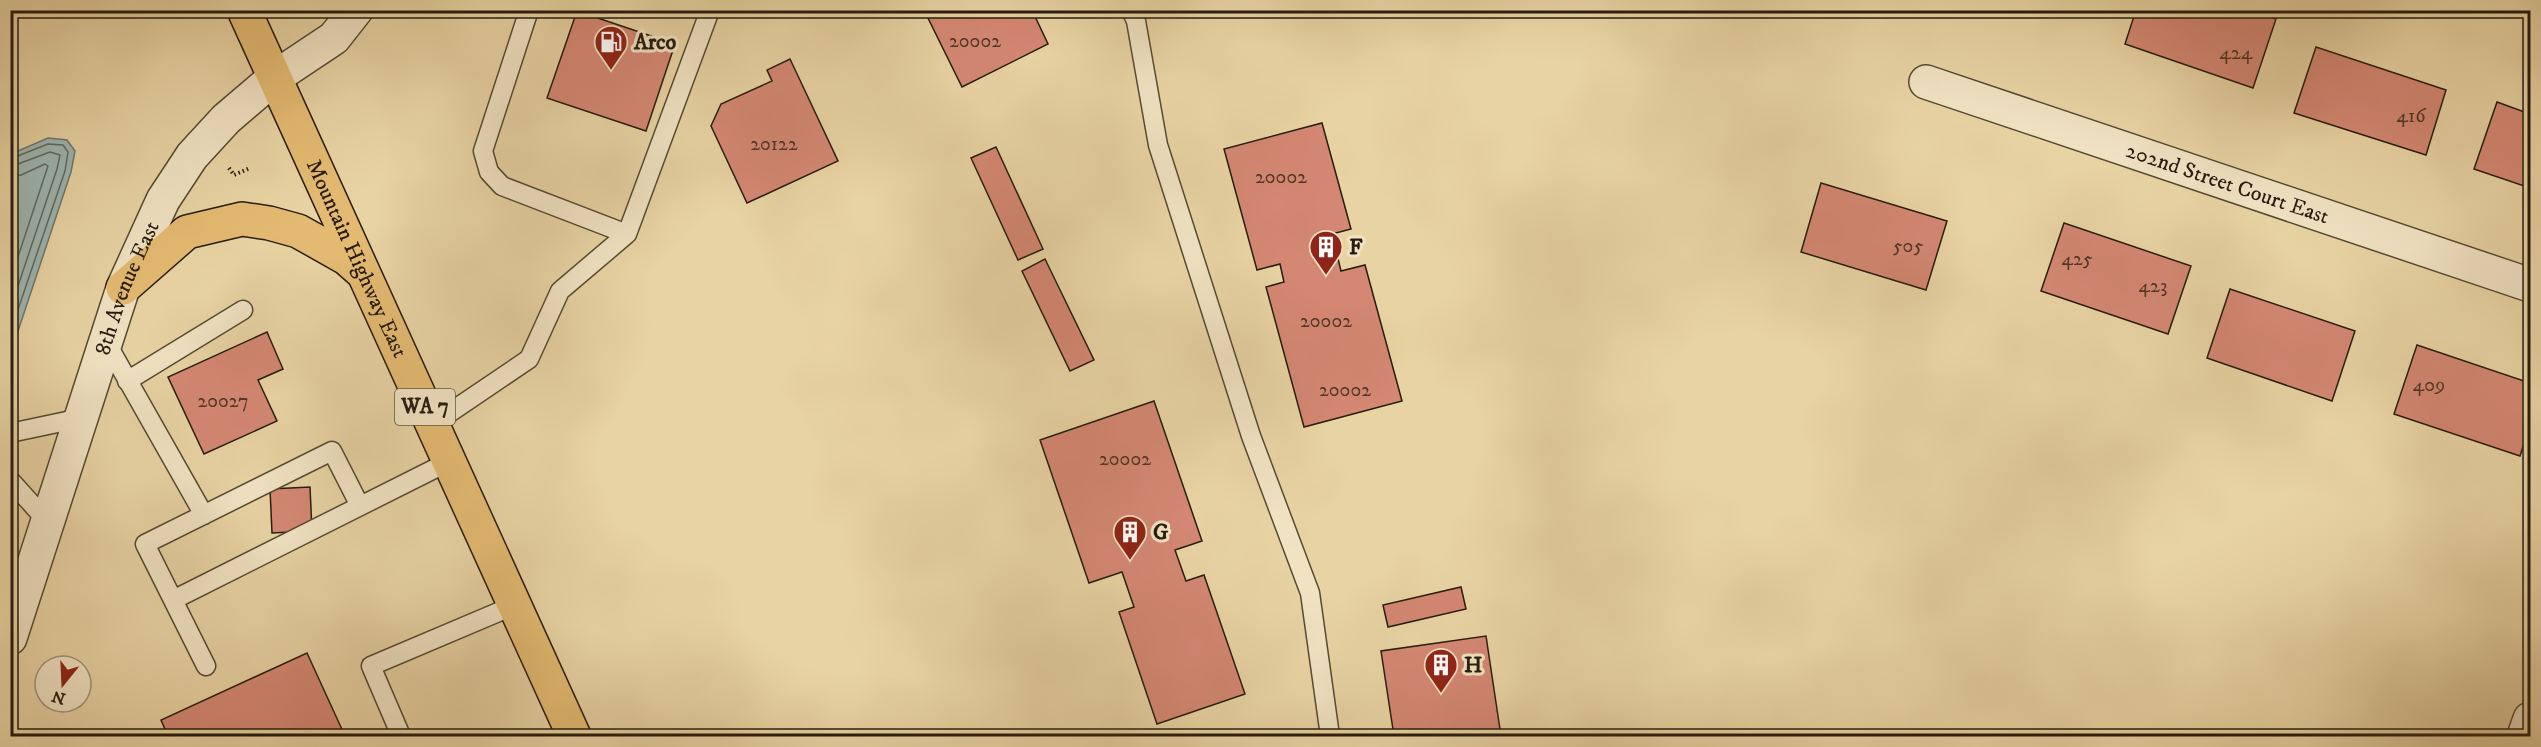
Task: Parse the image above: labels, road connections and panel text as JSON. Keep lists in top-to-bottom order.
{
  "streets": {
    "main road": ["Mountain Highway East", "WA 7"],
    "street": ["202nd Street Court East", "8th Avenue East"]
  },
  "crossings": [
    ["Mountain Highway East", "8th Avenue East"]
  ],
  "places": {
    "fuel station": ["Arco"],
    "building": ["F", "G", "H"]
  },
  "house_numbers": [
    "20002",
    "424",
    "416",
    "20122",
    "20002",
    "505",
    "425",
    "423",
    "20002",
    "409",
    "20002",
    "20027",
    "20002"
  ],
  "north": "bottom"
}
